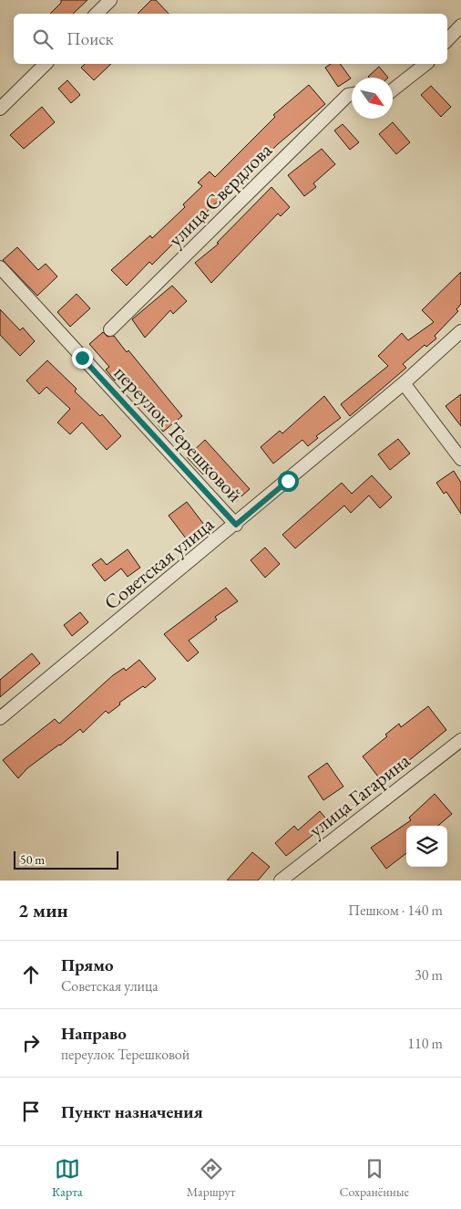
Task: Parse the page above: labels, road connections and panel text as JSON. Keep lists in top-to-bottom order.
{
  "streets": {
    "street": [
      "улица Свердлова",
      "переулок Терешковой",
      "Советская улица",
      "улица Гагарина"
    ]
  },
  "crossings": [
    ["переулок Терешковой", "Советская улица"]
  ],
  "scale_bar": "50 m",
  "north": "bottom right",
  "page": {
    "search": "Поиск",
    "scale": "50 m",
    "heading": ["2 мин", "Пешком · 140 m"],
    "list": [
      ["Прямо", "Советская улица", "30 m"],
      ["Направо", "переулок Терешковой", "110 m"],
      "Пункт назначения"
    ],
    "nav": ["Карта", "Маршрут", "Сохранённые"]
  }
}
